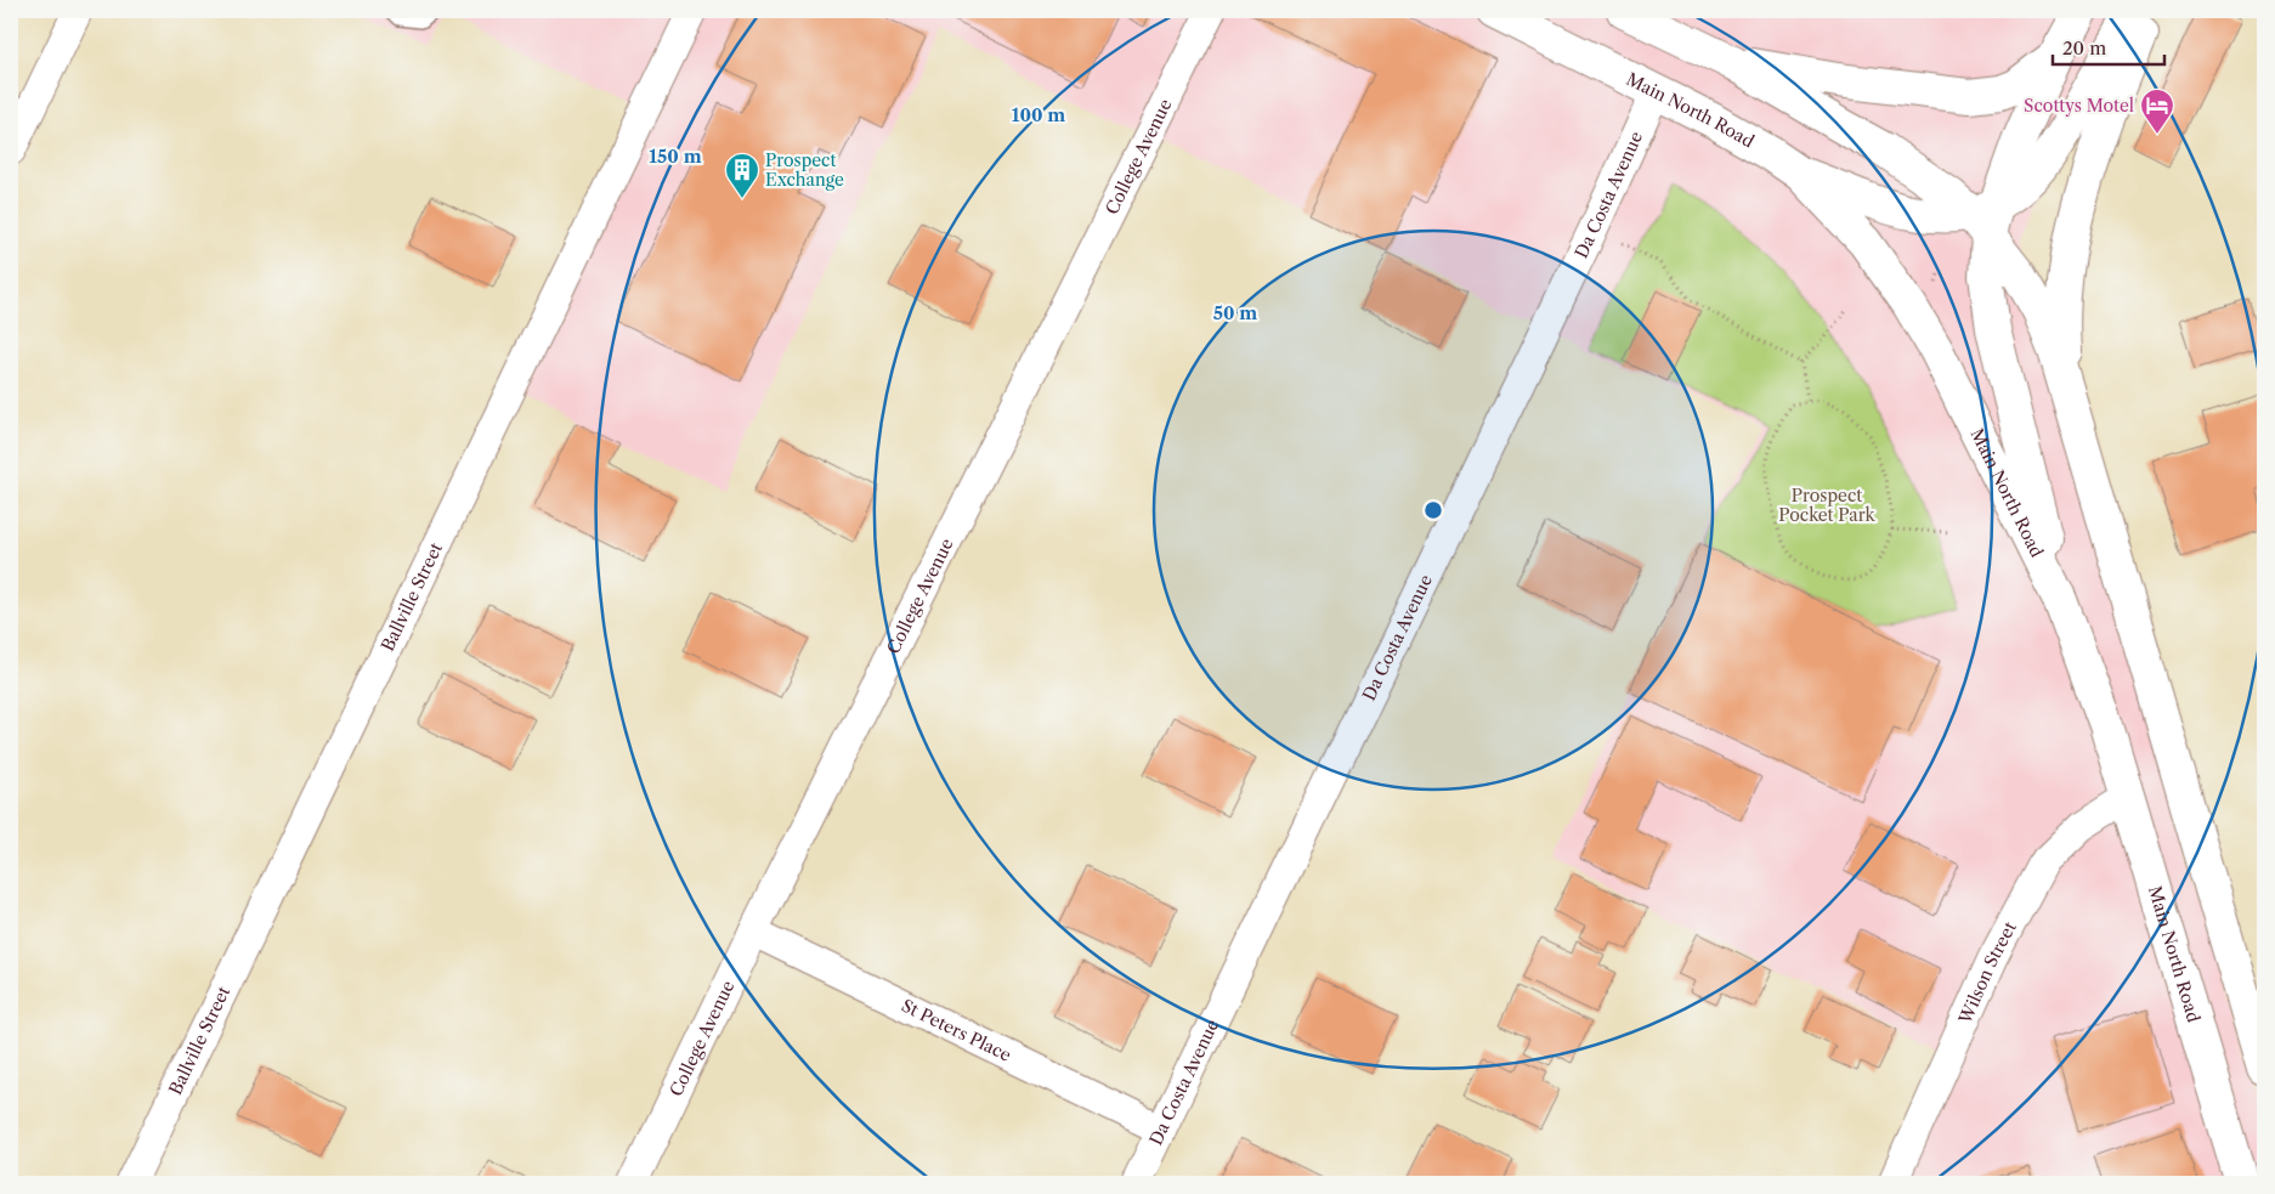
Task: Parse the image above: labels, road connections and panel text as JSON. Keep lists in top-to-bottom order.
{
  "streets": {
    "main road": ["Main North Road"],
    "street": [
      "College Avenue",
      "Da Costa Avenue",
      "Ballville Street",
      "Wilson Street",
      "St Peters Place"
    ]
  },
  "crossings": [
    ["Main North Road", "Da Costa Avenue"],
    ["Main North Road", "Wilson Street"],
    ["College Avenue", "St Peters Place"],
    ["Da Costa Avenue", "St Peters Place"]
  ],
  "parks": ["Prospect Pocket Park"],
  "places": {
    "hotel": ["Scottys Motel"],
    "building": ["Prospect Exchange"]
  },
  "scale_bar": "20 m",
  "rings": ["100 m", "150 m", "50 m"]
}
